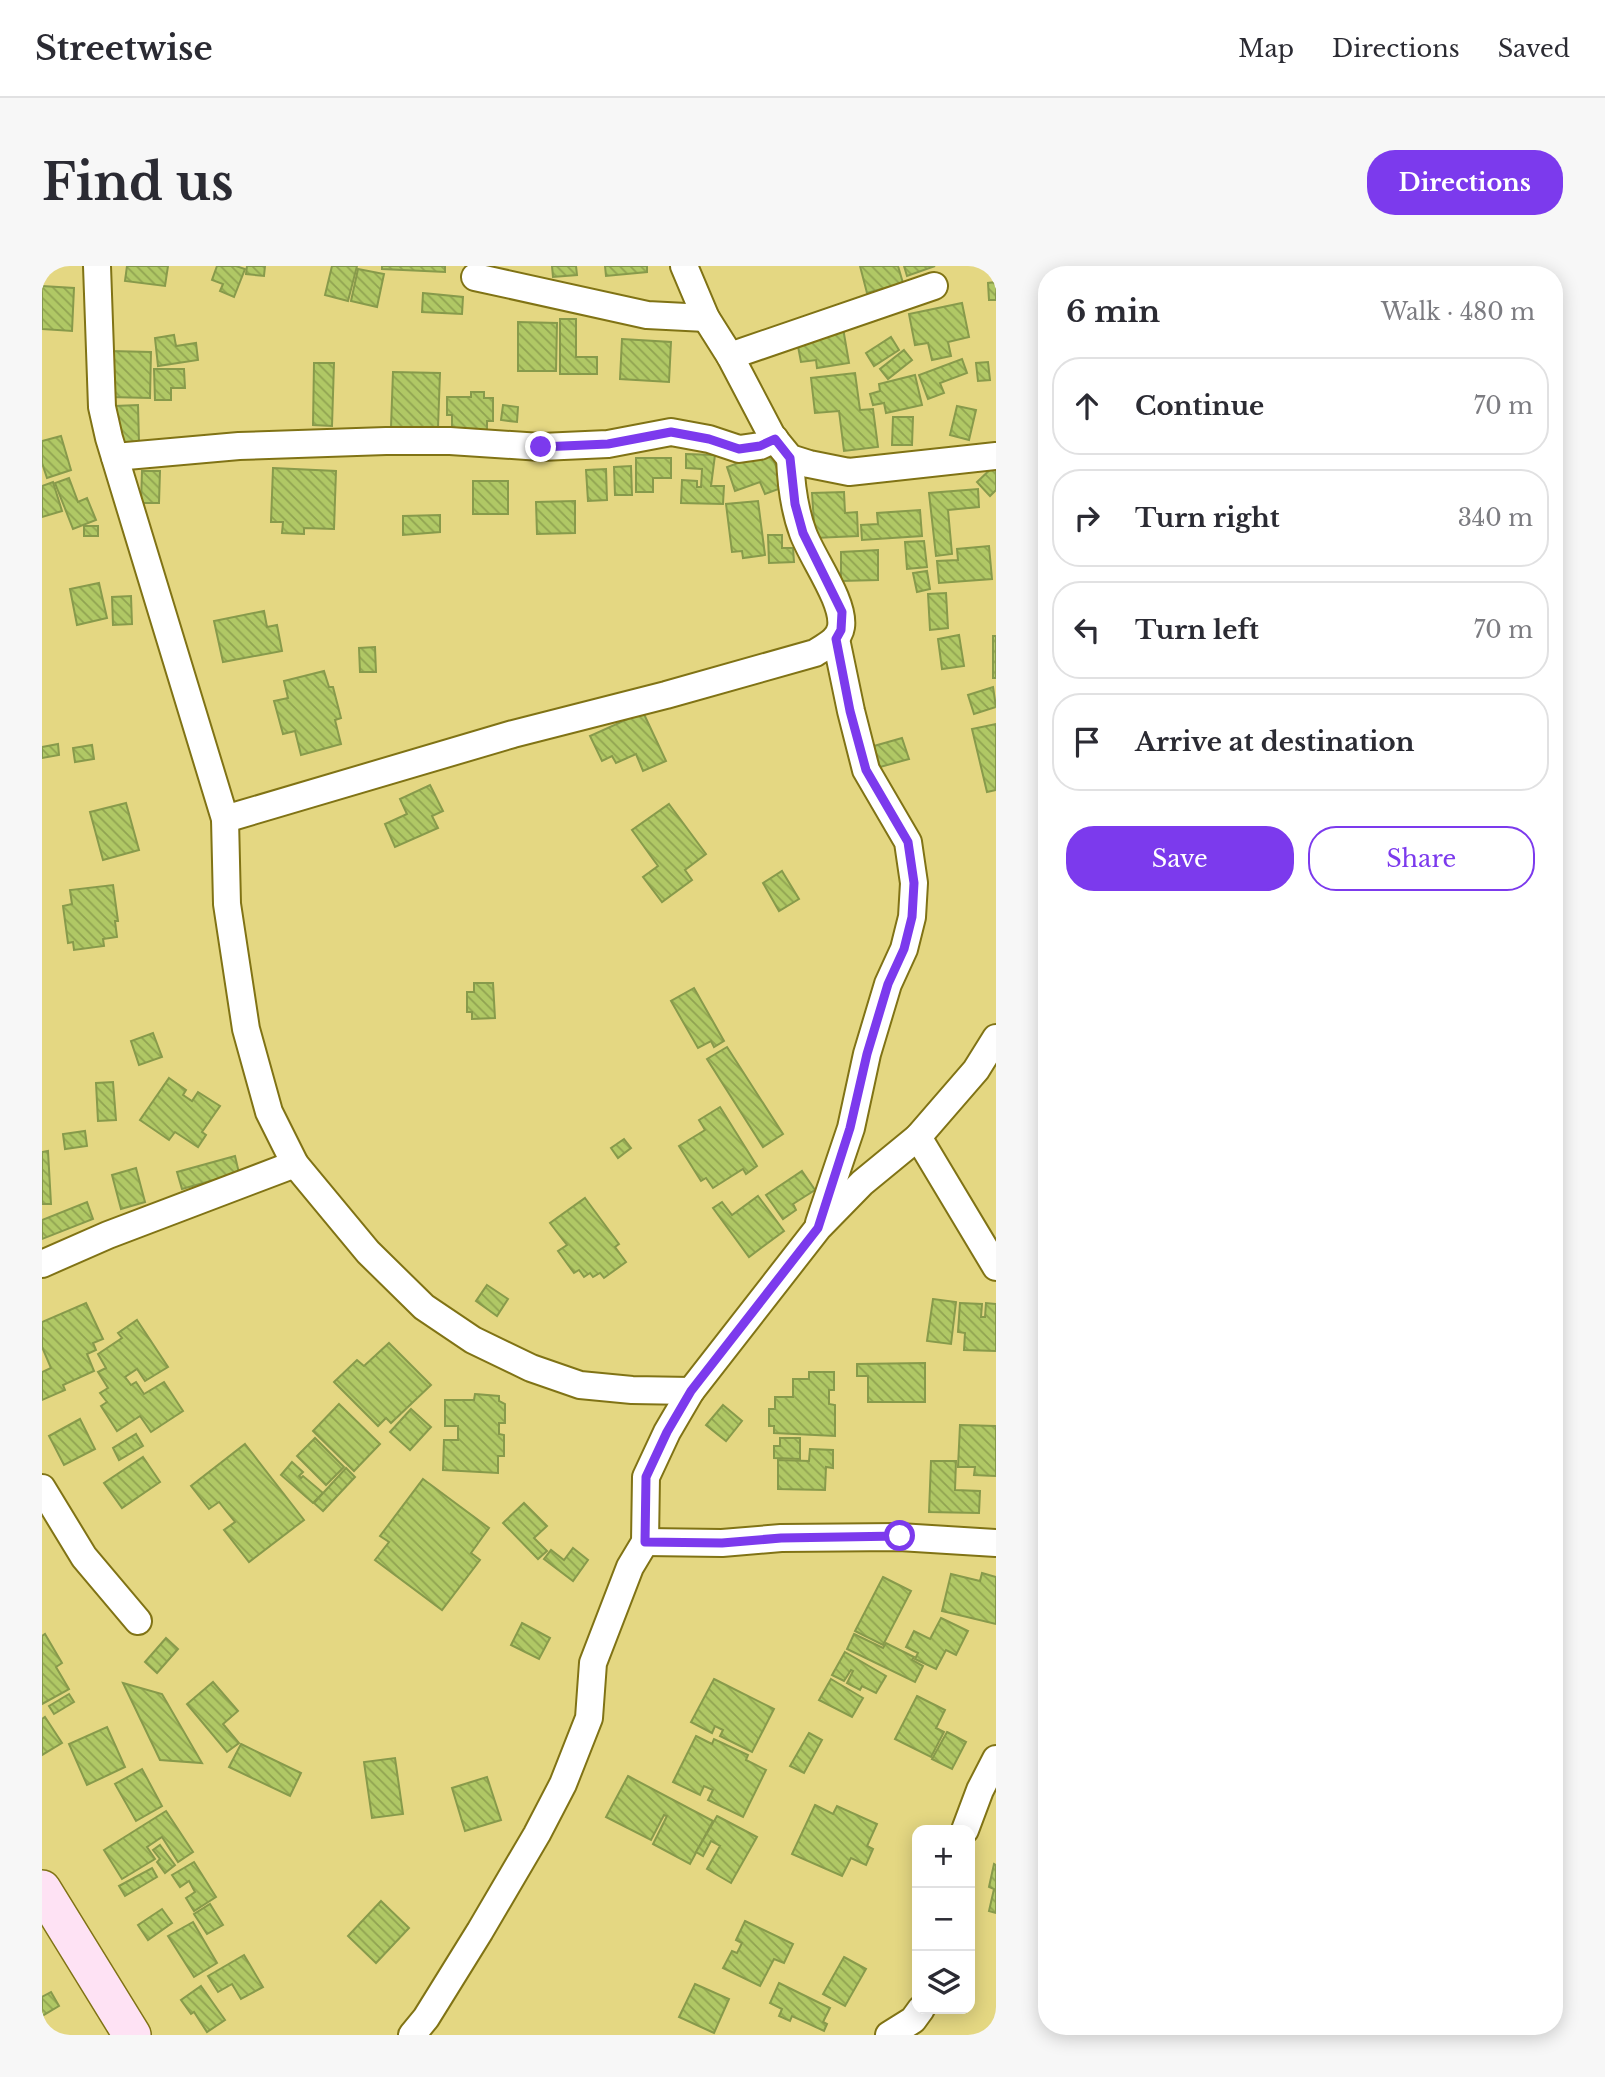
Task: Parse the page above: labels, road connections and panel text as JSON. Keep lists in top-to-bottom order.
{
  "page": {
    "header": "Streetwise",
    "nav": ["Map", "Directions", "Saved"],
    "buttons": [
      "Directions",
      ["Save", "Share"]
    ],
    "title": "Find us",
    "heading": ["6 min", "Walk · 480 m"],
    "list": [
      ["Continue", "70 m"],
      ["Turn right", "340 m"],
      ["Turn left", "70 m"],
      "Arrive at destination"
    ],
    "map_buttons": ["+", "−"]
  }
}
